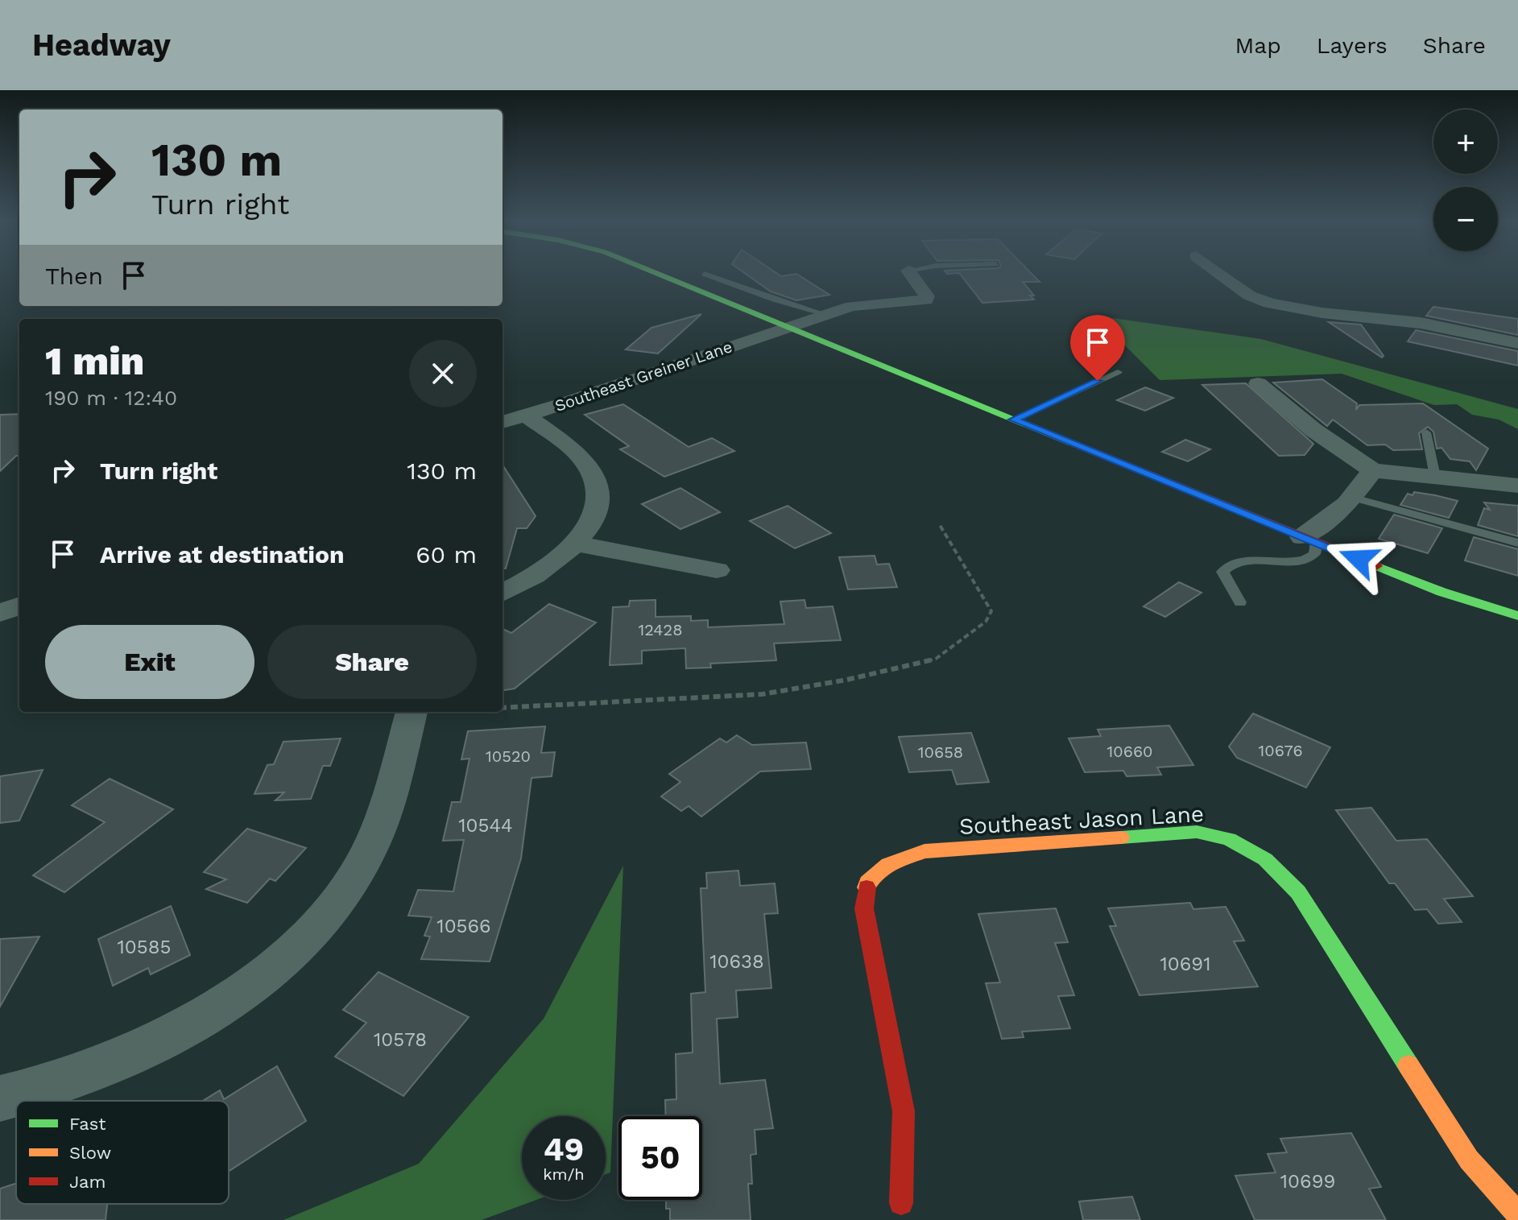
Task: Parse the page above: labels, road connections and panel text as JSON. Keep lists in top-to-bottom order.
{
  "streets": {
    "main road": ["Southeast Jason Lane"],
    "street": ["Southeast Greiner Lane"]
  },
  "house_numbers": [
    "12428",
    "10676",
    "10660",
    "10658",
    "10520",
    "10544",
    "10566",
    "10585",
    "10638",
    "10691",
    "10578",
    "10699"
  ],
  "legend": ["Fast", "Slow", "Jam"],
  "page": {
    "header": "Headway",
    "nav": ["Map", "Layers", "Share"],
    "map_buttons": ["+", "−"],
    "turn": ["130 m", "Turn right"],
    "then": "Then",
    "heading": ["1 min", "190 m · 12:40"],
    "list": [
      {
        "name": "Turn right",
        "value": "130 m"
      },
      {
        "name": "Arrive at destination",
        "value": "60 m"
      }
    ],
    "buttons": ["Exit", "Share"],
    "speed": "49 km/h",
    "limit": "50"
  }
}
